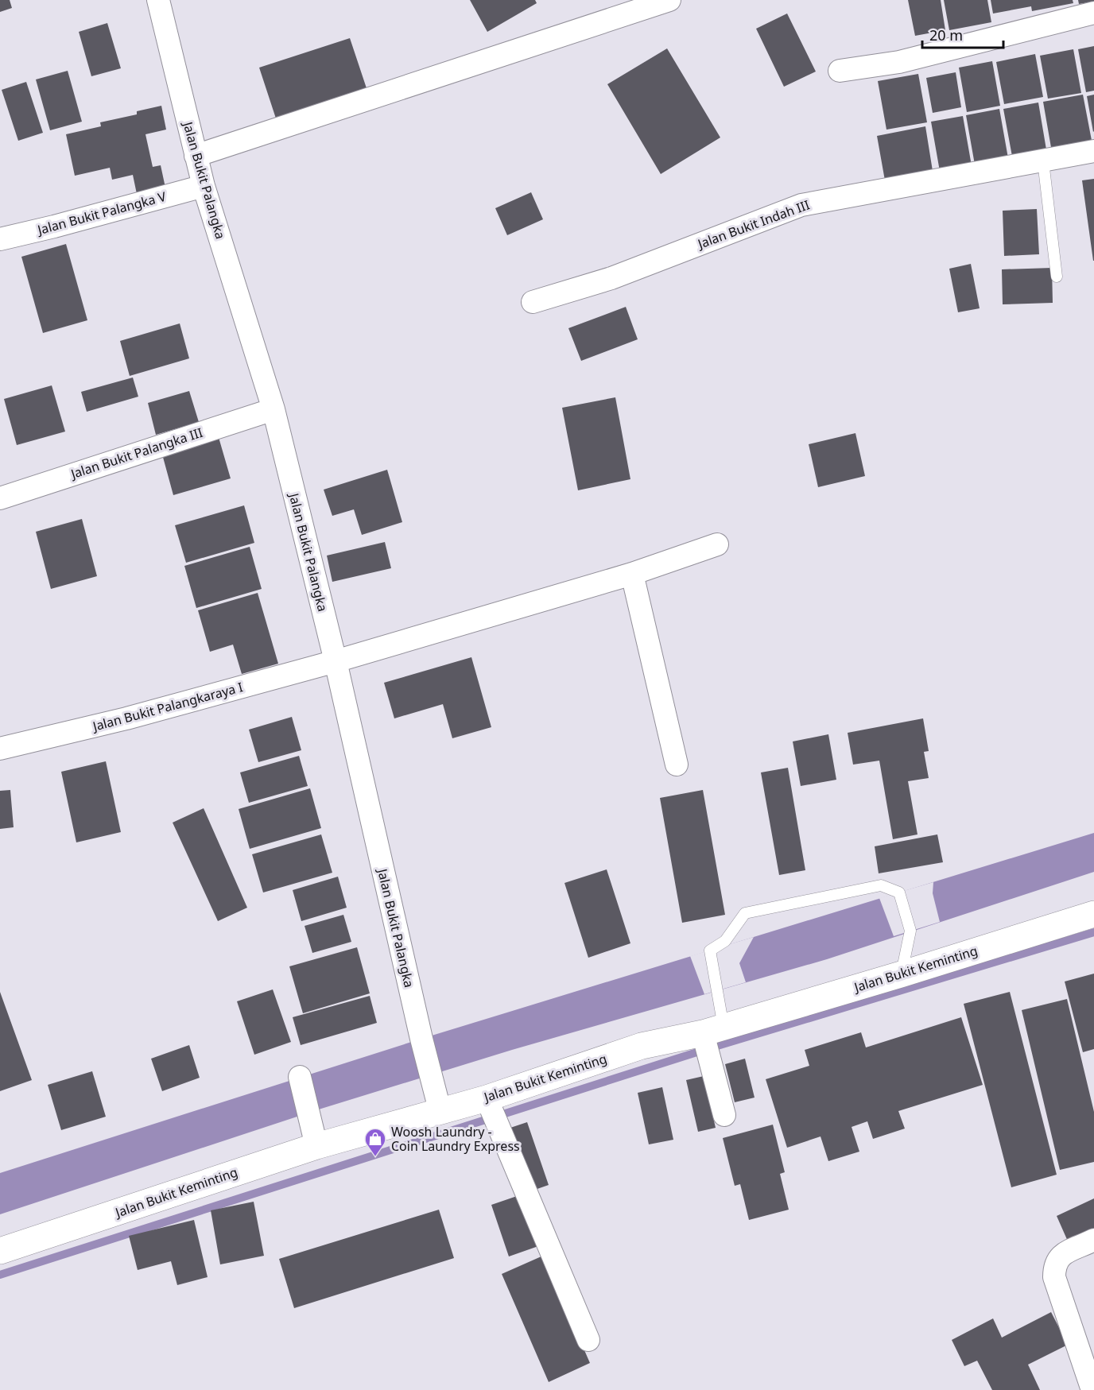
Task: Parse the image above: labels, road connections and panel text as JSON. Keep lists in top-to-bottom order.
{
  "streets": {
    "main road": ["Jalan Bukit Keminting"],
    "street": [
      "Jalan Bukit Palangka",
      "Jalan Bukit Palangka V",
      "Jalan Bukit Indah III",
      "Jalan Bukit Palangka III",
      "Jalan Bukit Palangkaraya I"
    ]
  },
  "crossings": [
    ["Jalan Bukit Palangka", "Jalan Bukit Palangka V"],
    ["Jalan Bukit Palangka", "Jalan Bukit Palangka III"],
    ["Jalan Bukit Palangka", "Jalan Bukit Palangkaraya I"],
    ["Jalan Bukit Palangka", "Jalan Bukit Keminting"]
  ],
  "places": {
    "shop": ["Woosh Laundry - Coin Laundry Express"]
  },
  "scale_bar": "20 m"
}
